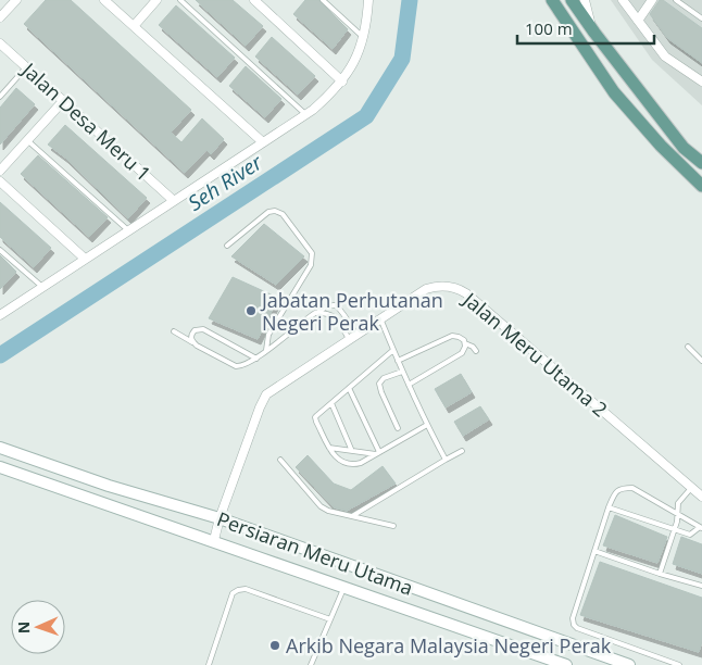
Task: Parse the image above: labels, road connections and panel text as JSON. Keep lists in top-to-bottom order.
{
  "streets": {
    "main road": ["Persiaran Meru Utama"],
    "street": ["Jalan Desa Meru 1", "Jalan Meru Utama 2"]
  },
  "crossings": [
    ["Jalan Meru Utama 2", "Persiaran Meru Utama"]
  ],
  "water": ["Seh River"],
  "places": ["Jabatan Perhutanan Negeri Perak", "Arkib Negara Malaysia Negeri Perak"],
  "scale_bar": "100 m",
  "north": "left"
}
